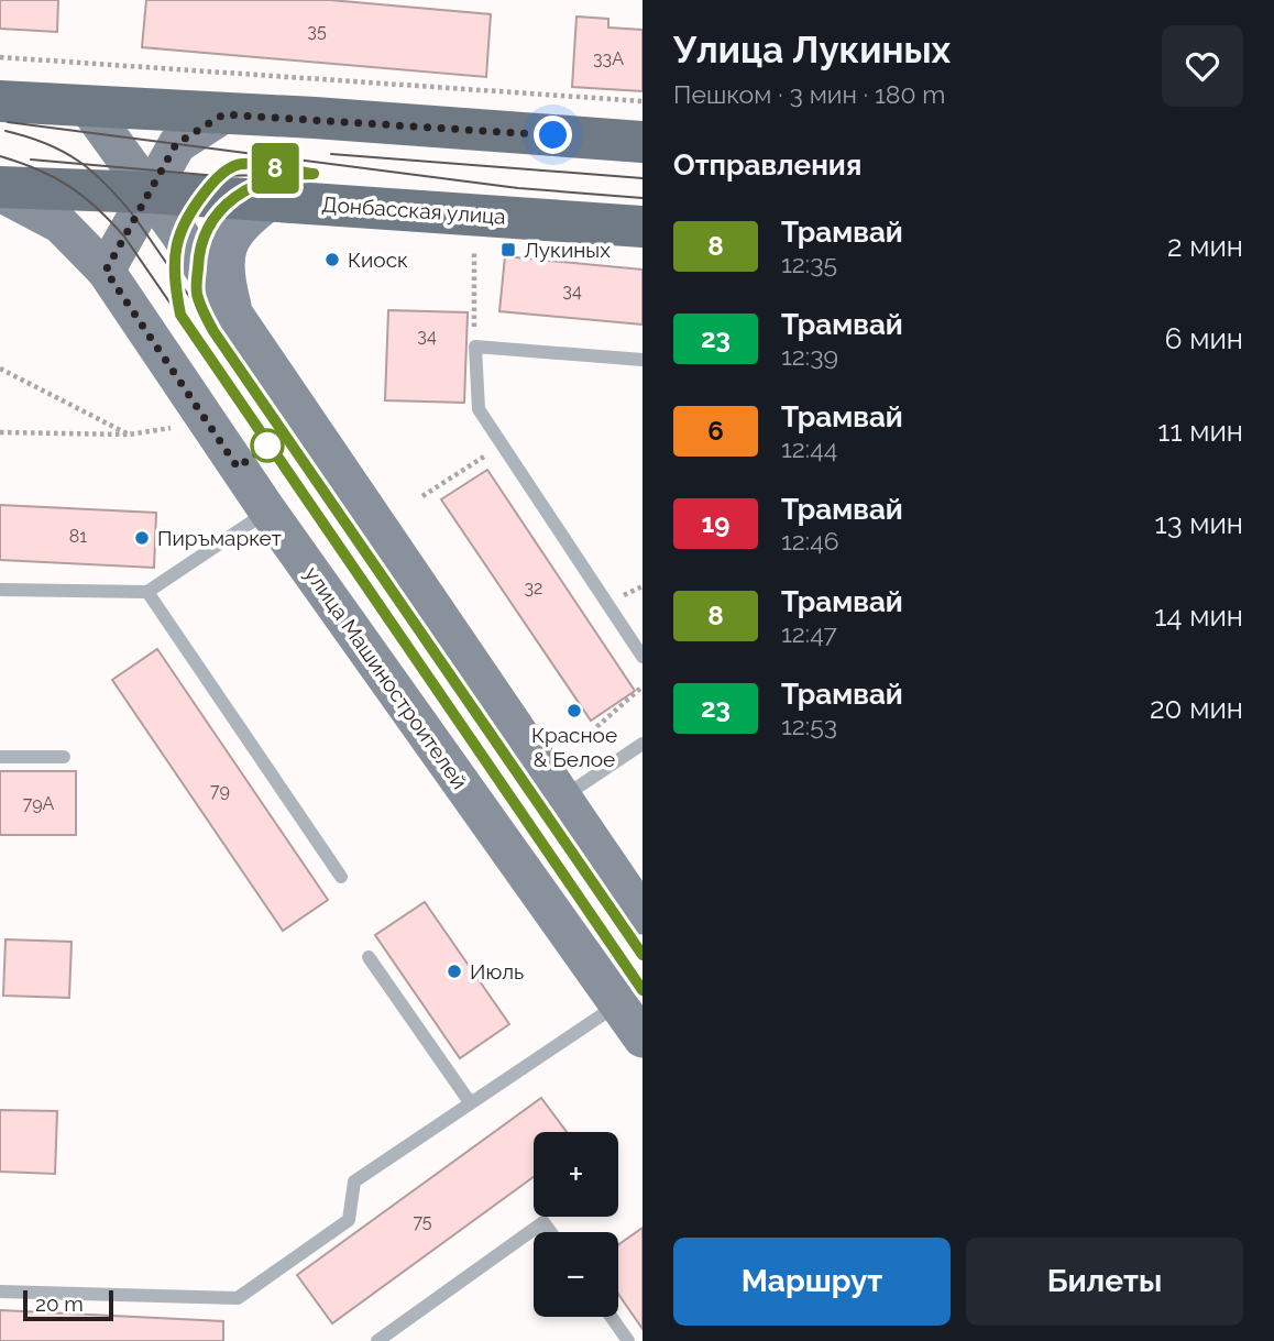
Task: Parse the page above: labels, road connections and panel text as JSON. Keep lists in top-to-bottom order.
{
  "streets": {
    "main road": ["Донбасская улица", "улица Машиностроителей"]
  },
  "crossings": [
    ["Донбасская улица", "улица Машиностроителей"]
  ],
  "places": {
    "transit": ["Лукиных"],
    "other": [
      "Киоск",
      "Пиръмаркет",
      "Красное & Белое",
      "Июль"
    ]
  },
  "lines": ["tram line 8"],
  "house_numbers": [
    "35",
    "33А",
    "34",
    "34",
    "81",
    "32",
    "79",
    "79А",
    "75"
  ],
  "scale_bar": "20 m",
  "page": {
    "on_map": "8",
    "heading": [
      ["Улица Лукиных", "Пешком · 3 мин · 180 m"],
      "Отправления"
    ],
    "list": [
      {
        "mark": "8",
        "name": "Трамвай",
        "note": "12:35",
        "value": "2 мин"
      },
      {
        "mark": "23",
        "name": "Трамвай",
        "note": "12:39",
        "value": "6 мин"
      },
      {
        "mark": "6",
        "name": "Трамвай",
        "note": "12:44",
        "value": "11 мин"
      },
      {
        "mark": "19",
        "name": "Трамвай",
        "note": "12:46",
        "value": "13 мин"
      },
      {
        "mark": "8",
        "name": "Трамвай",
        "note": "12:47",
        "value": "14 мин"
      },
      {
        "mark": "23",
        "name": "Трамвай",
        "note": "12:53",
        "value": "20 мин"
      }
    ],
    "map_buttons": ["+", "−"],
    "buttons": ["Маршрут", "Билеты"],
    "scale": "20 m"
  }
}
